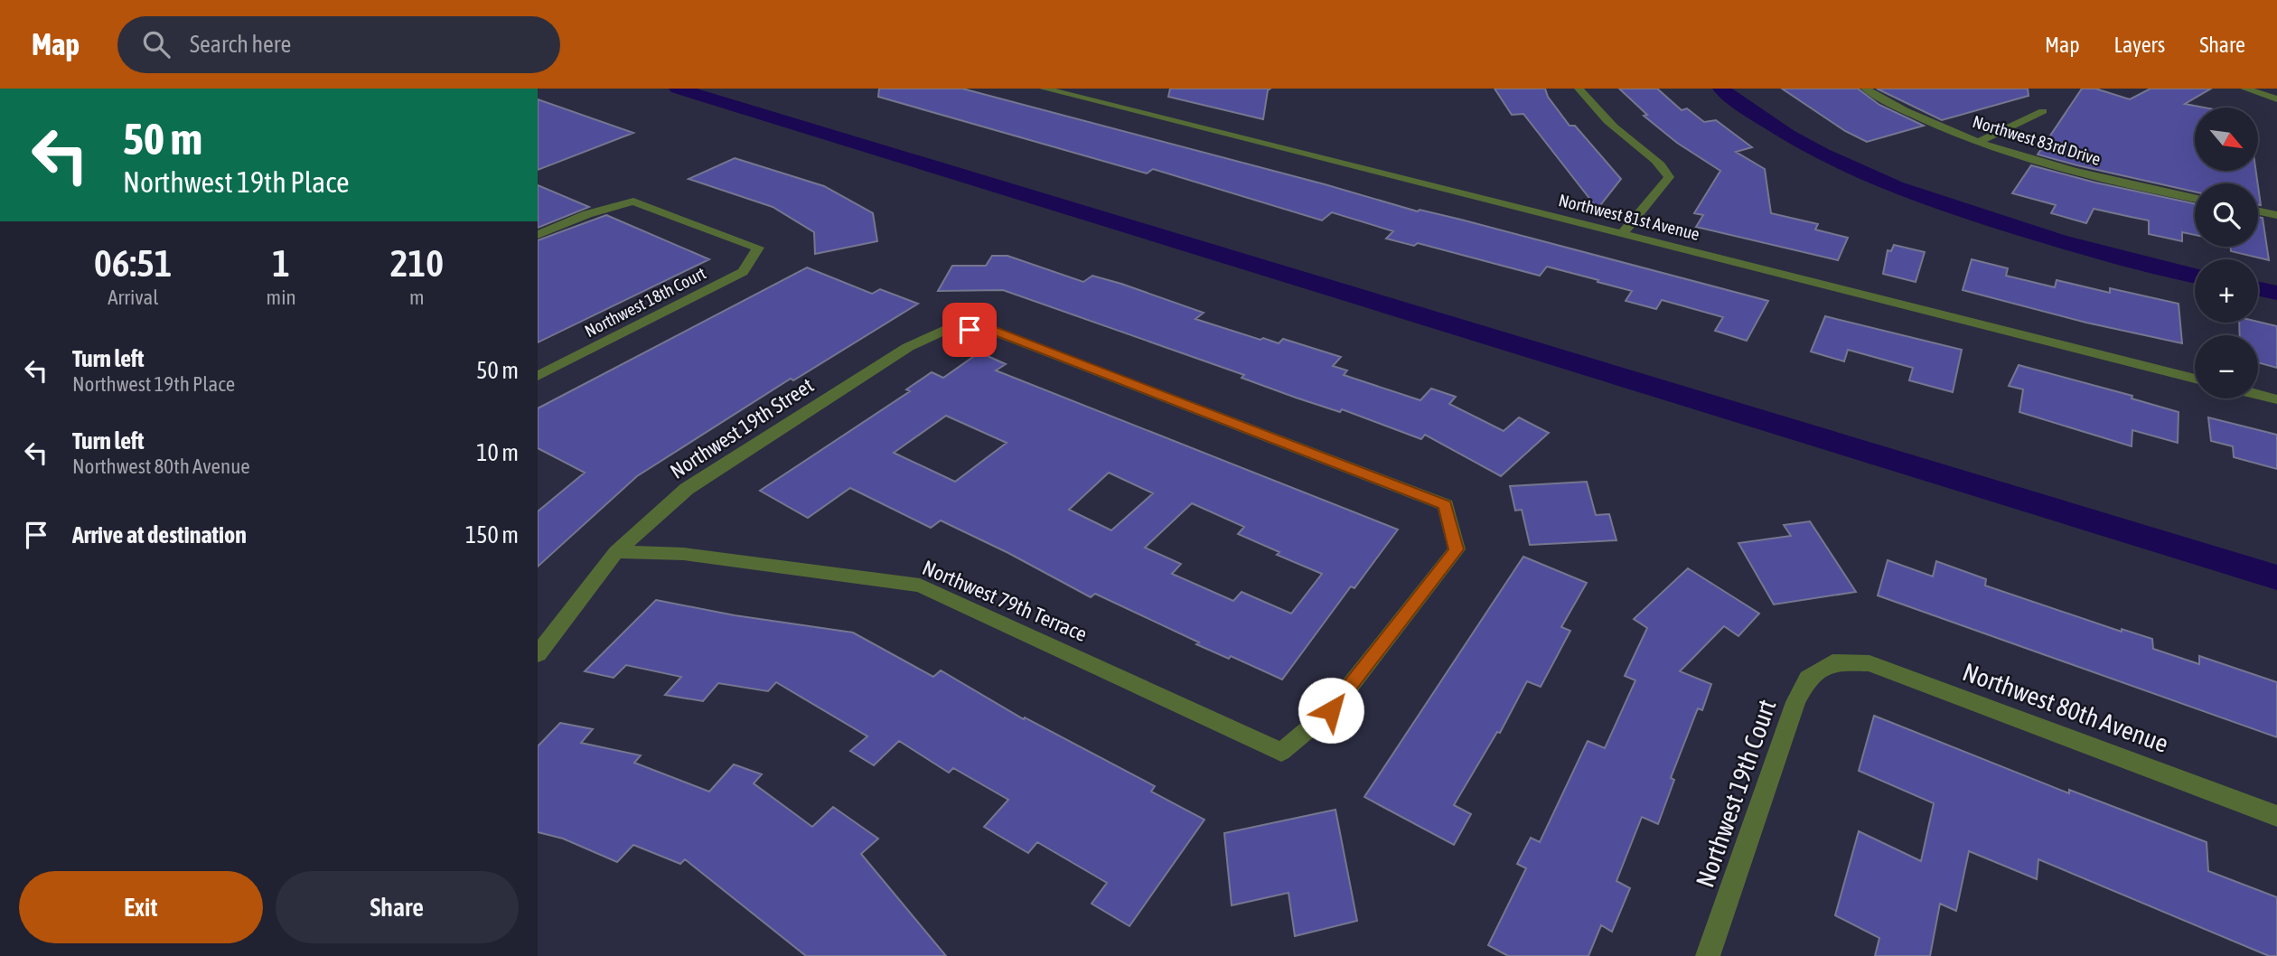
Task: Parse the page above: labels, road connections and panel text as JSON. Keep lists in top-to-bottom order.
{
  "streets": {
    "street": [
      "Northwest 83rd Drive",
      "Northwest 81st Avenue",
      "Northwest 18th Court",
      "Northwest 19th Street",
      "Northwest 79th Terrace",
      "Northwest 80th Avenue",
      "Northwest 19th Court"
    ]
  },
  "crossings": [
    ["Northwest 19th Street", "Northwest 79th Terrace"],
    ["Northwest 80th Avenue", "Northwest 19th Court"]
  ],
  "north": "bottom right",
  "page": {
    "header": "Map",
    "search": "Search here",
    "nav": ["Map", "Layers", "Share"],
    "turn": ["50 m", "Northwest 19th Place"],
    "map_buttons": ["+", "−"],
    "eta": [
      "06:51",
      "Arrival",
      "1",
      "min",
      "210",
      "m"
    ],
    "list": [
      {
        "name": "Turn left",
        "note": "Northwest 19th Place",
        "value": "50 m"
      },
      {
        "name": "Turn left",
        "note": "Northwest 80th Avenue",
        "value": "10 m"
      },
      {
        "name": "Arrive at destination",
        "value": "150 m"
      }
    ],
    "buttons": ["Exit", "Share"]
  }
}
